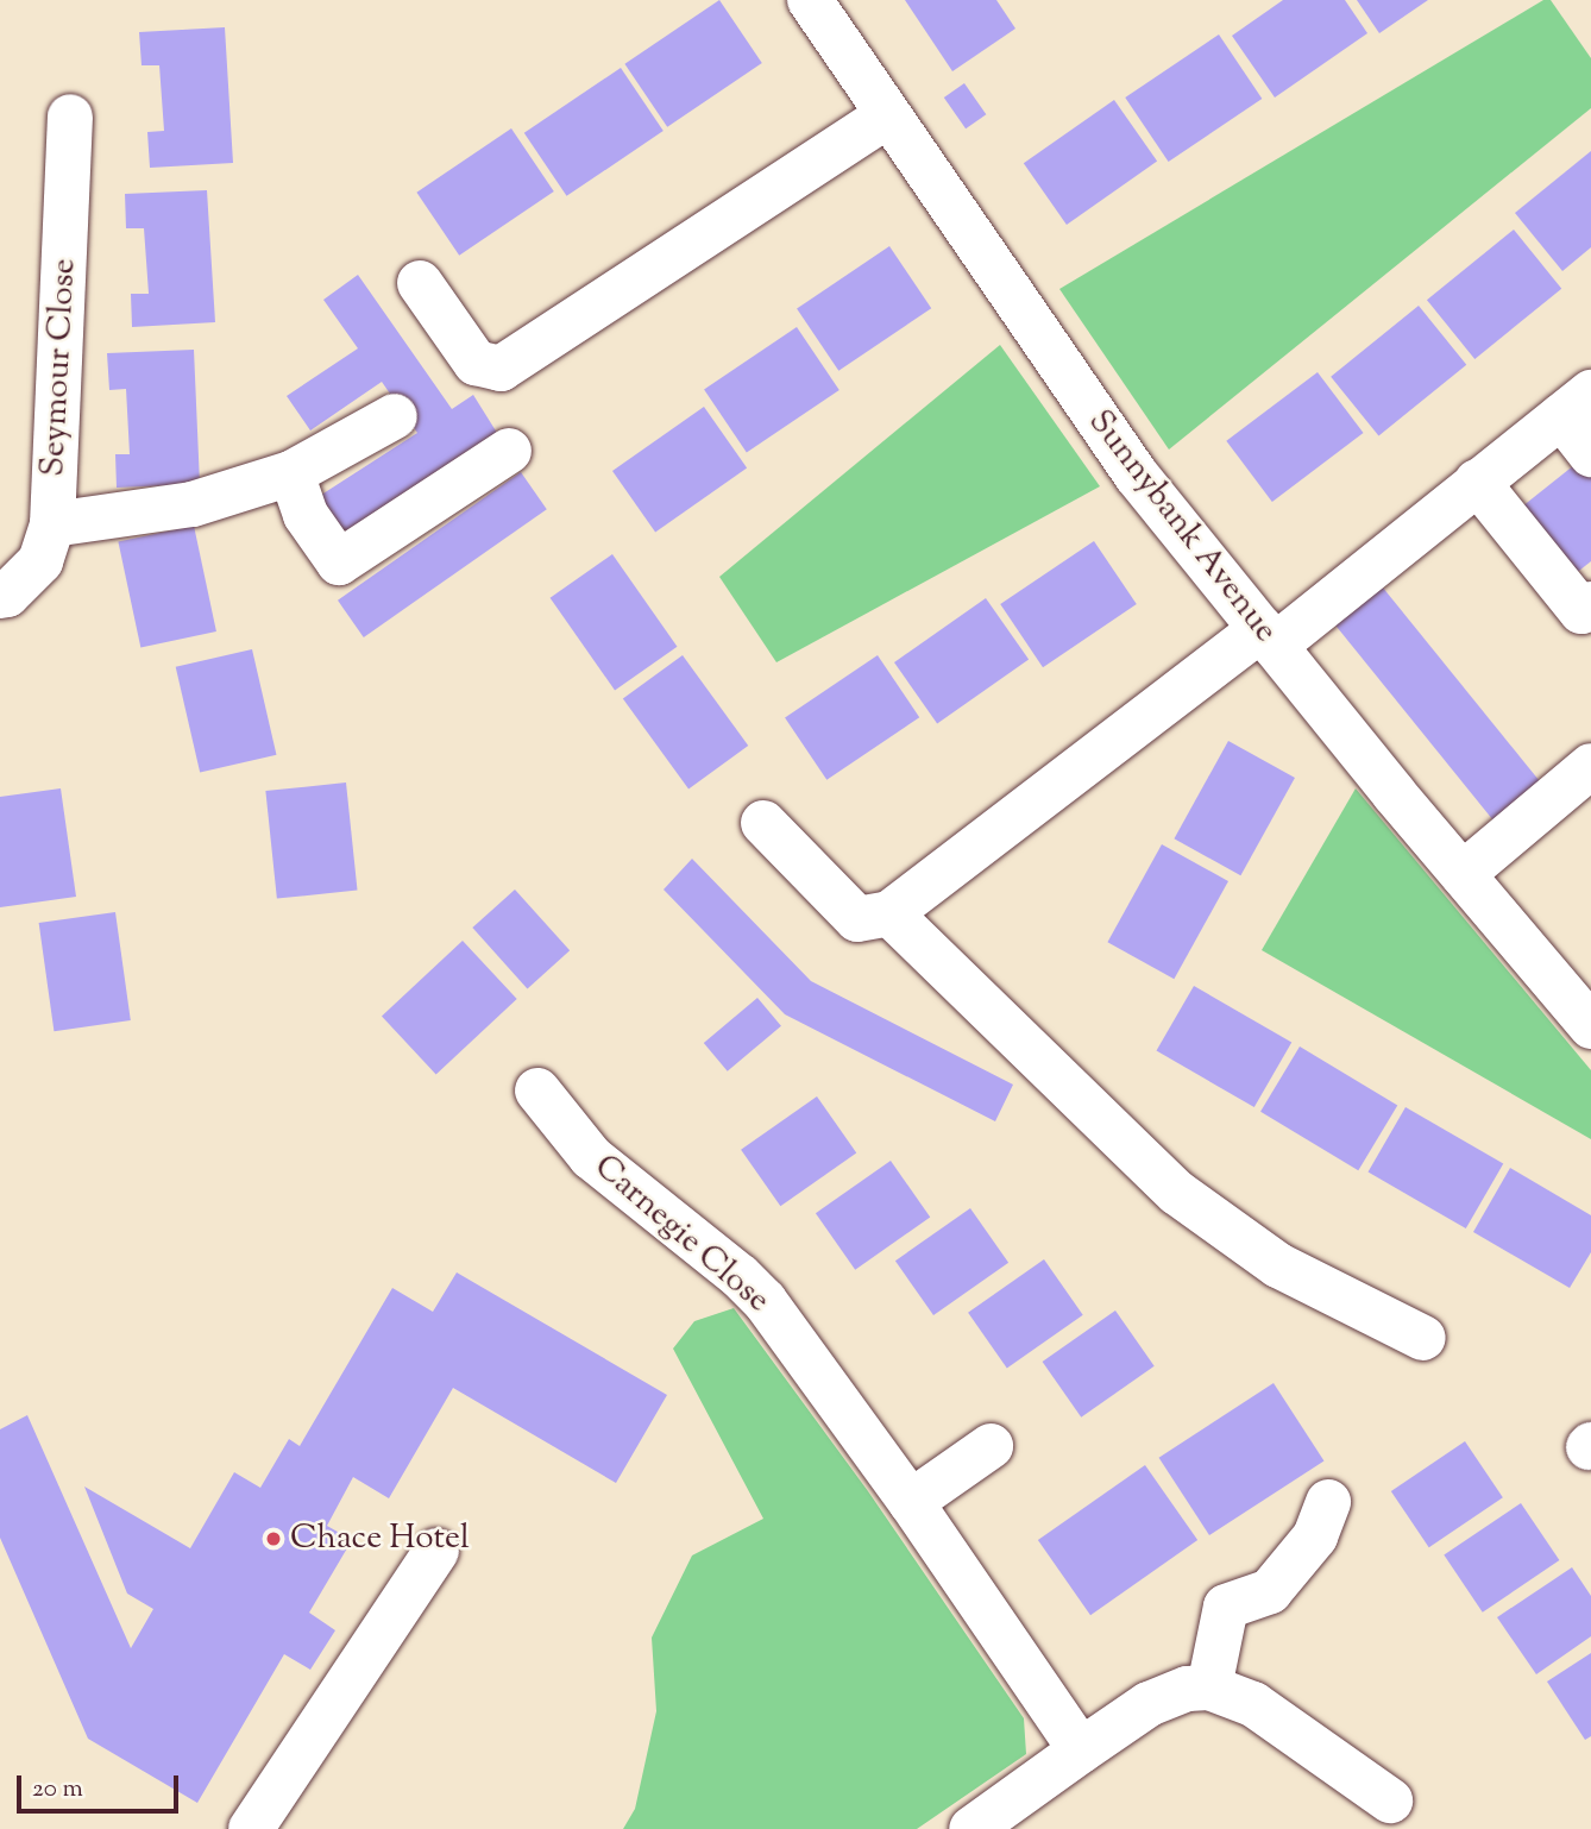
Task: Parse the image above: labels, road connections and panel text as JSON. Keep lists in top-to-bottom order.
{
  "streets": {
    "street": ["Seymour Close", "Sunnybank Avenue", "Carnegie Close"]
  },
  "places": ["Chace Hotel"],
  "scale_bar": "20 m"
}
